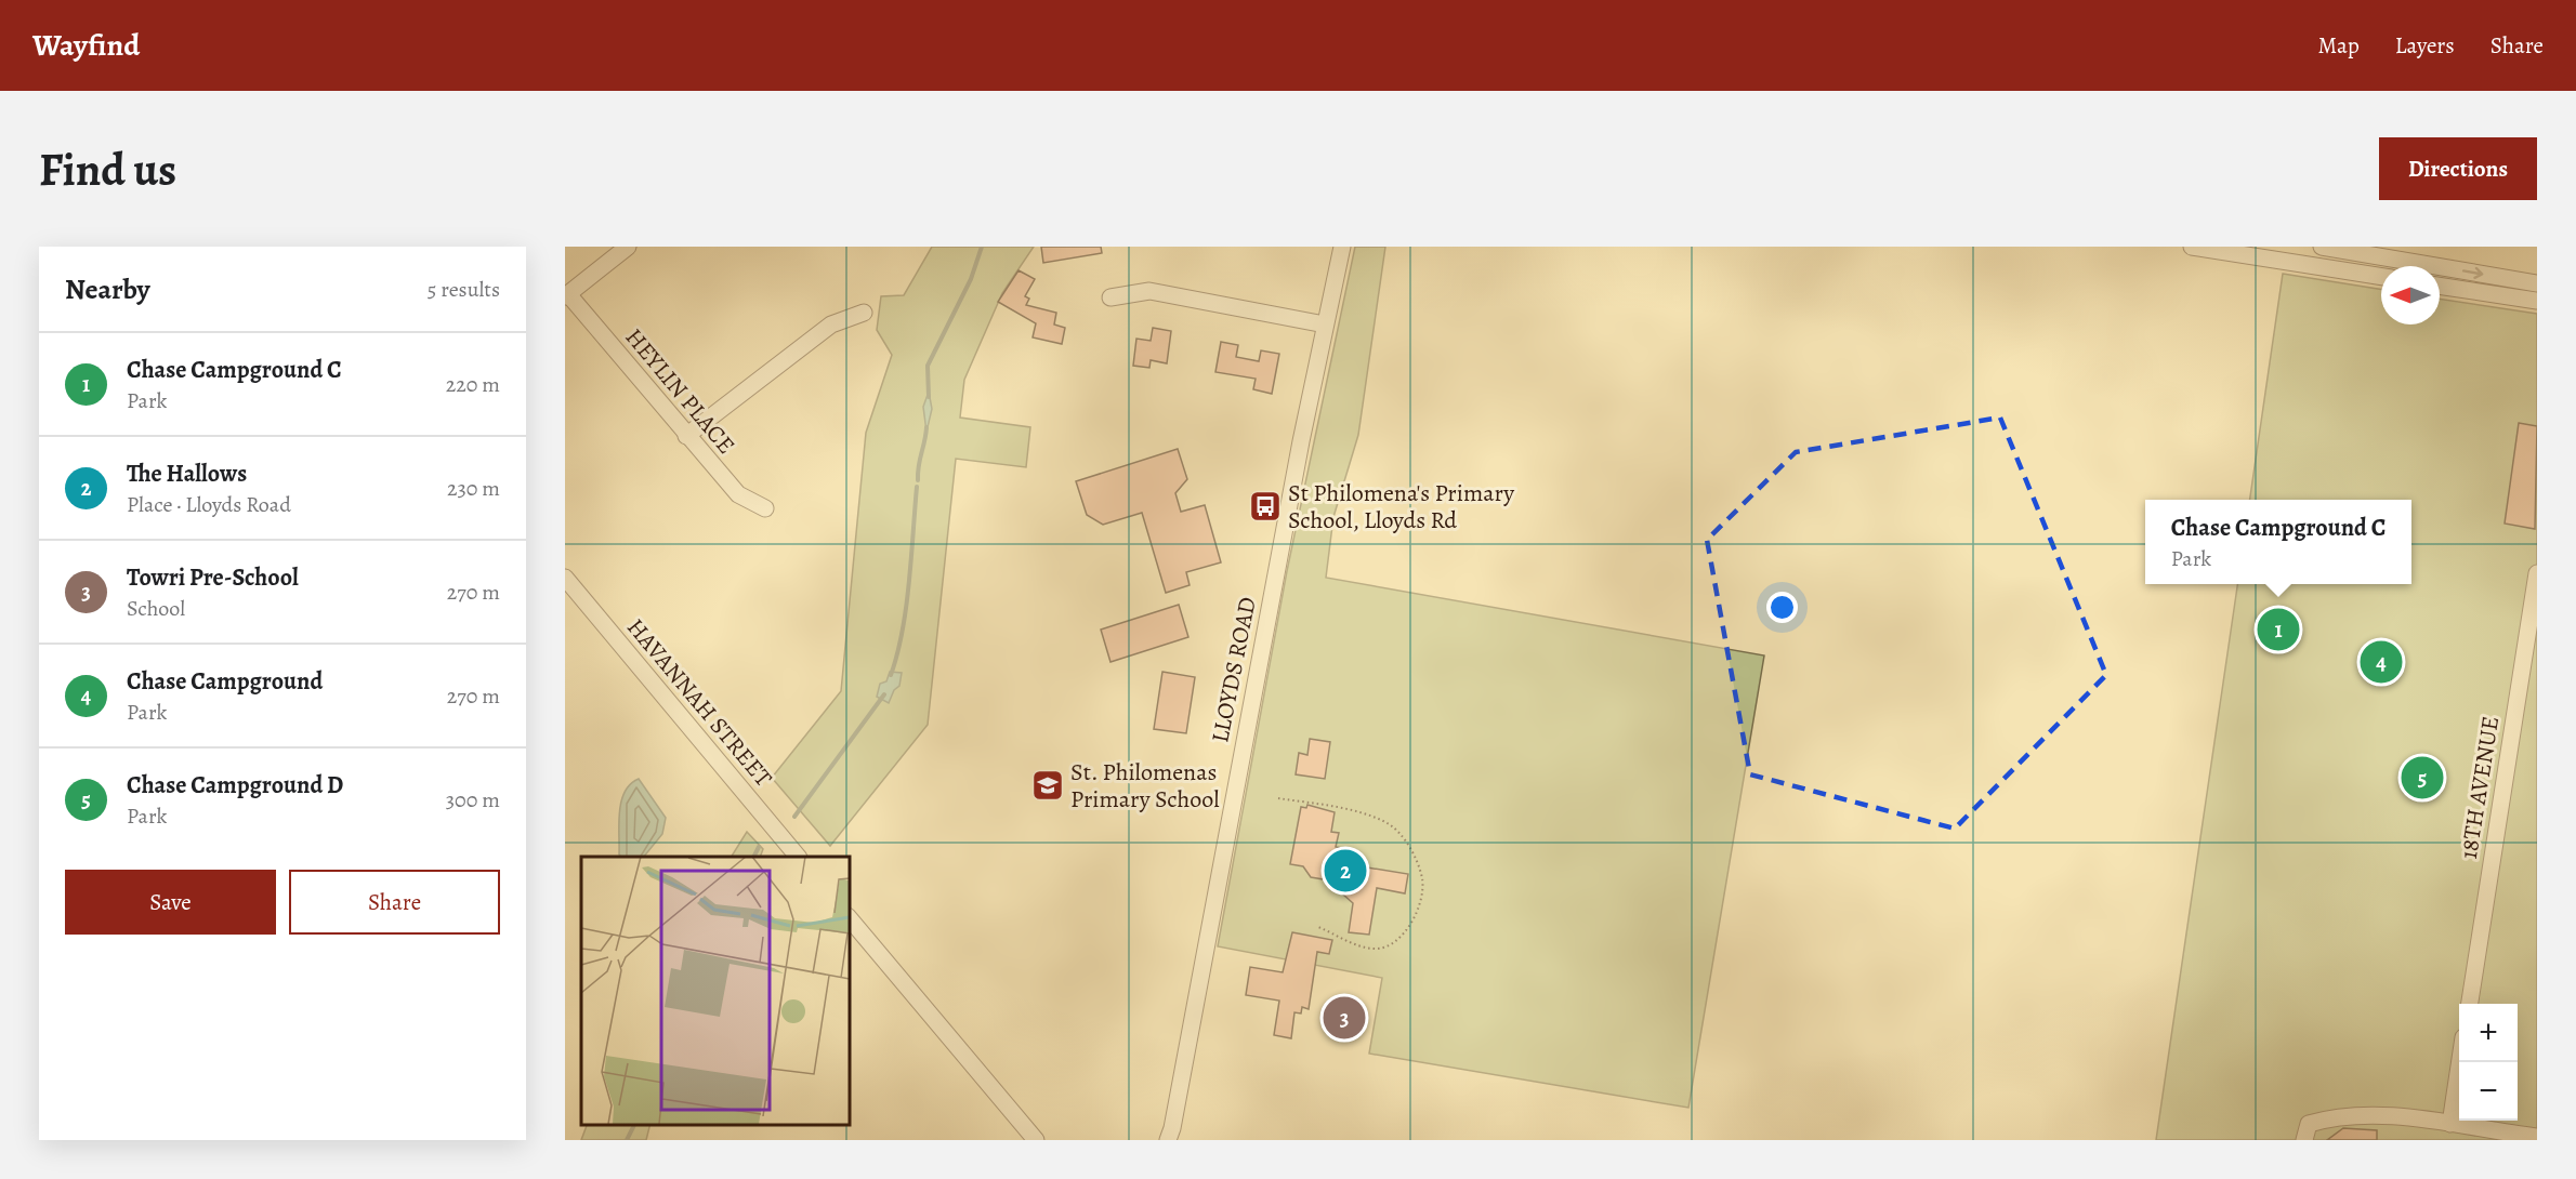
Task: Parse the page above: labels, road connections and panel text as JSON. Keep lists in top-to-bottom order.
{
  "streets": {
    "street": [
      "HEYLIN PLACE",
      "LLOYDS ROAD",
      "HAVANNAH STREET",
      "18TH AVENUE"
    ]
  },
  "places": {
    "bus stop": ["St Philomena's Primary School, Lloyds Rd"],
    "school or university": ["St. Philomenas Primary School"]
  },
  "north": "left",
  "page": {
    "header": "Wayfind",
    "nav": ["Map", "Layers", "Share"],
    "buttons": [
      "Directions",
      ["Save", "Share"]
    ],
    "title": "Find us",
    "heading": ["Nearby", "5 results"],
    "list": [
      {
        "mark": "1",
        "name": "Chase Campground C",
        "note": "Park",
        "value": "220 m"
      },
      {
        "mark": "2",
        "name": "The Hallows",
        "note": "Place · Lloyds Road",
        "value": "230 m"
      },
      {
        "mark": "3",
        "name": "Towri Pre-School",
        "note": "School",
        "value": "270 m"
      },
      {
        "mark": "4",
        "name": "Chase Campground",
        "note": "Park",
        "value": "270 m"
      },
      {
        "mark": "5",
        "name": "Chase Campground D",
        "note": "Park",
        "value": "300 m"
      }
    ],
    "popup": ["Chase Campground C", "Park"],
    "pins": [
      "1",
      "4",
      "5",
      "2",
      "3"
    ],
    "map_buttons": ["+", "−"]
  }
}
